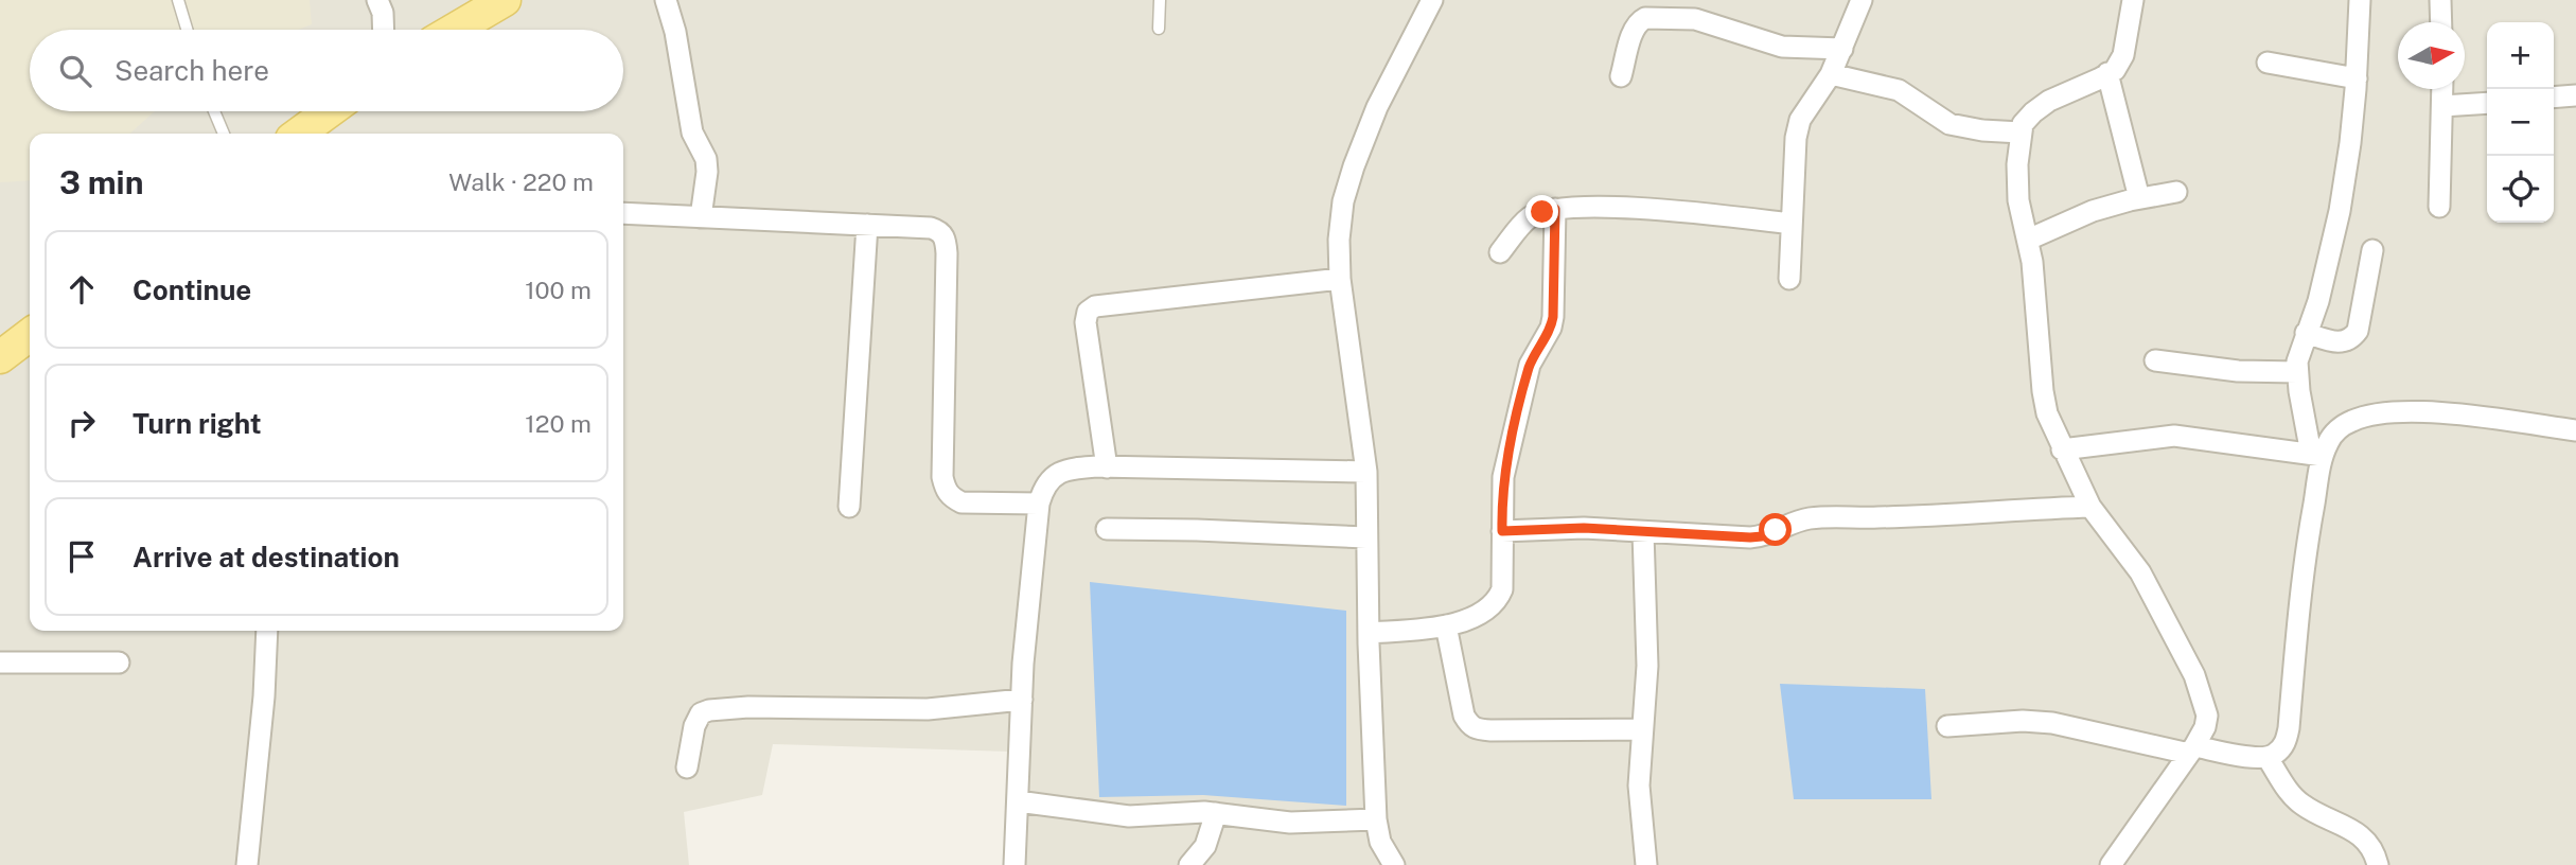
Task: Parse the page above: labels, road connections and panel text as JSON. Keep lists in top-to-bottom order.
{
  "north": "right",
  "page": {
    "map_buttons": ["+", "−"],
    "search": "Search here",
    "heading": ["3 min", "Walk · 220 m"],
    "list": [
      ["Continue", "100 m"],
      ["Turn right", "120 m"],
      "Arrive at destination"
    ]
  }
}
